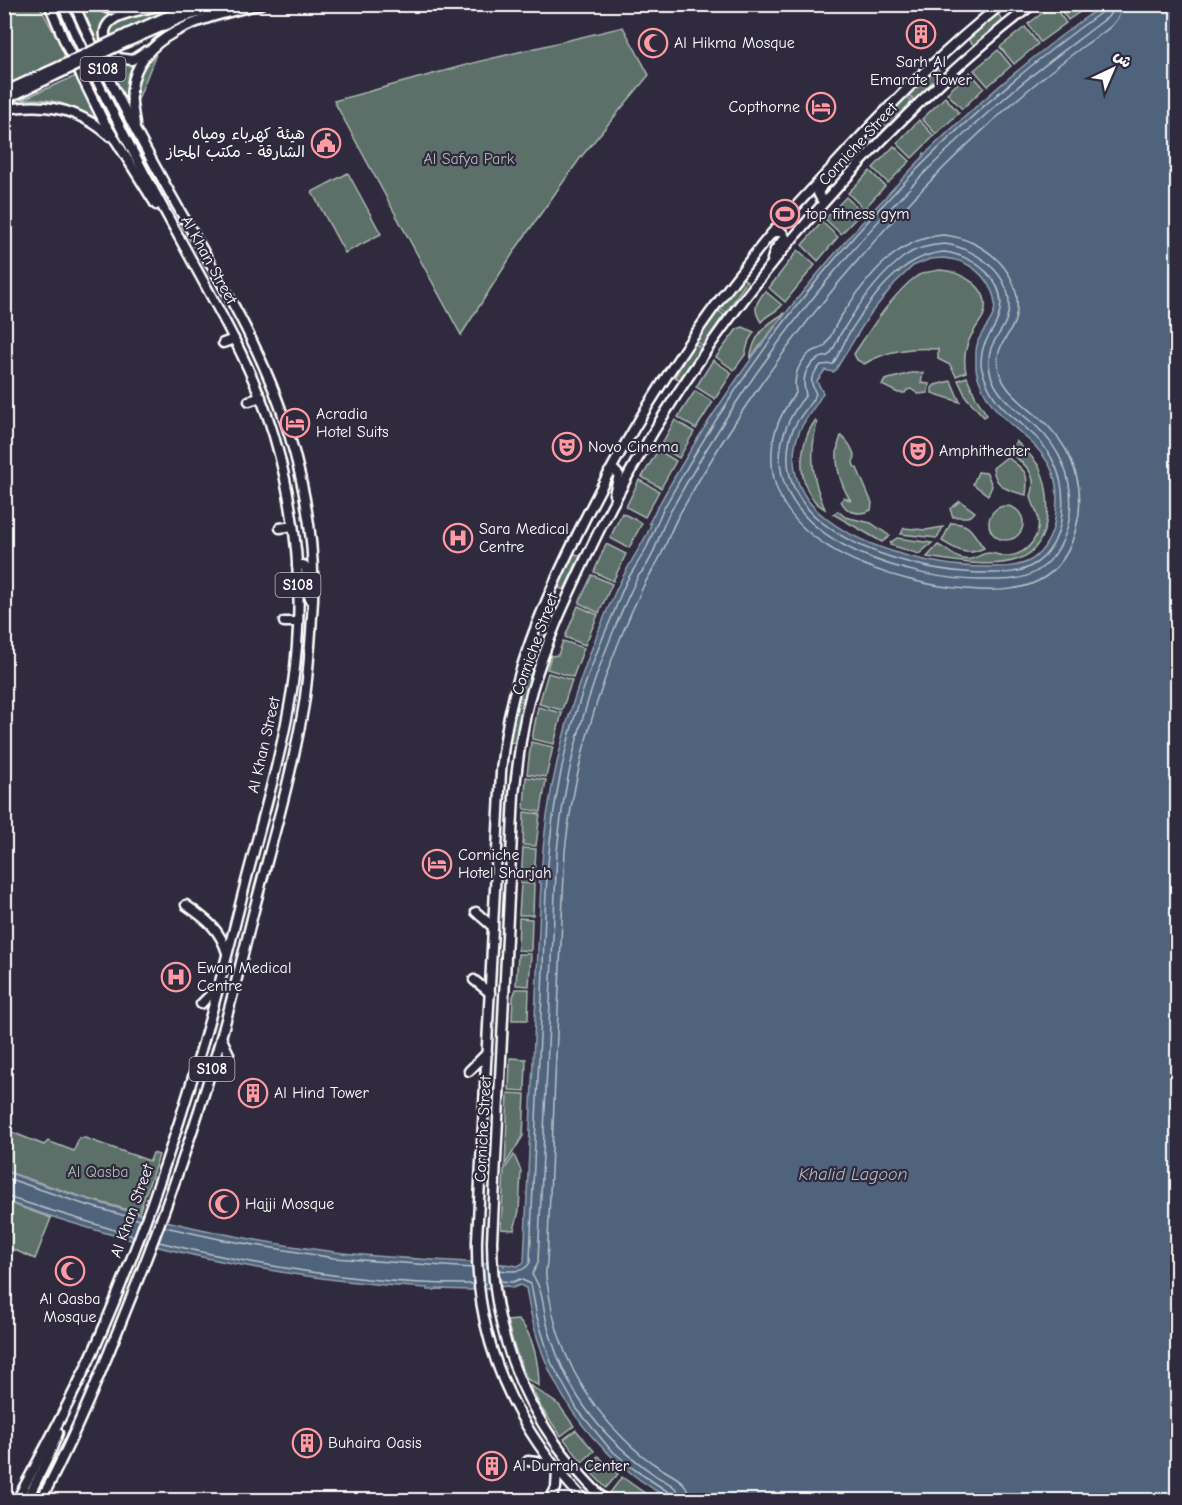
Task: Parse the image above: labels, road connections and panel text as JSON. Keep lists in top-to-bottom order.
{
  "streets": {
    "main road": ["S108", "Corniche Street", "Al Khan Street"]
  },
  "water": ["Khalid Lagoon"],
  "parks": ["Al Safya Park", "Al Qasba"],
  "places": {
    "building": [
      "Sarh Al Emarate Tower",
      "Al Hind Tower",
      "Buhaira Oasis",
      "Al Durrah Center"
    ],
    "mosque": ["Al Hikma Mosque", "Hajji Mosque", "Al Qasba Mosque"],
    "hotel": ["Copthorne", "Acradia Hotel Suits", "Corniche Hotel Sharjah"],
    "public building": ["هيئة كهرباء ومياه الشارقة - مكتب المجاز"],
    "sports": ["top fitness gym"],
    "theatre": ["Novo Cinema", "Amphitheater"],
    "hospital": ["Sara Medical Centre", "Ewan Medical Centre"]
  },
  "north": "top right"
}
